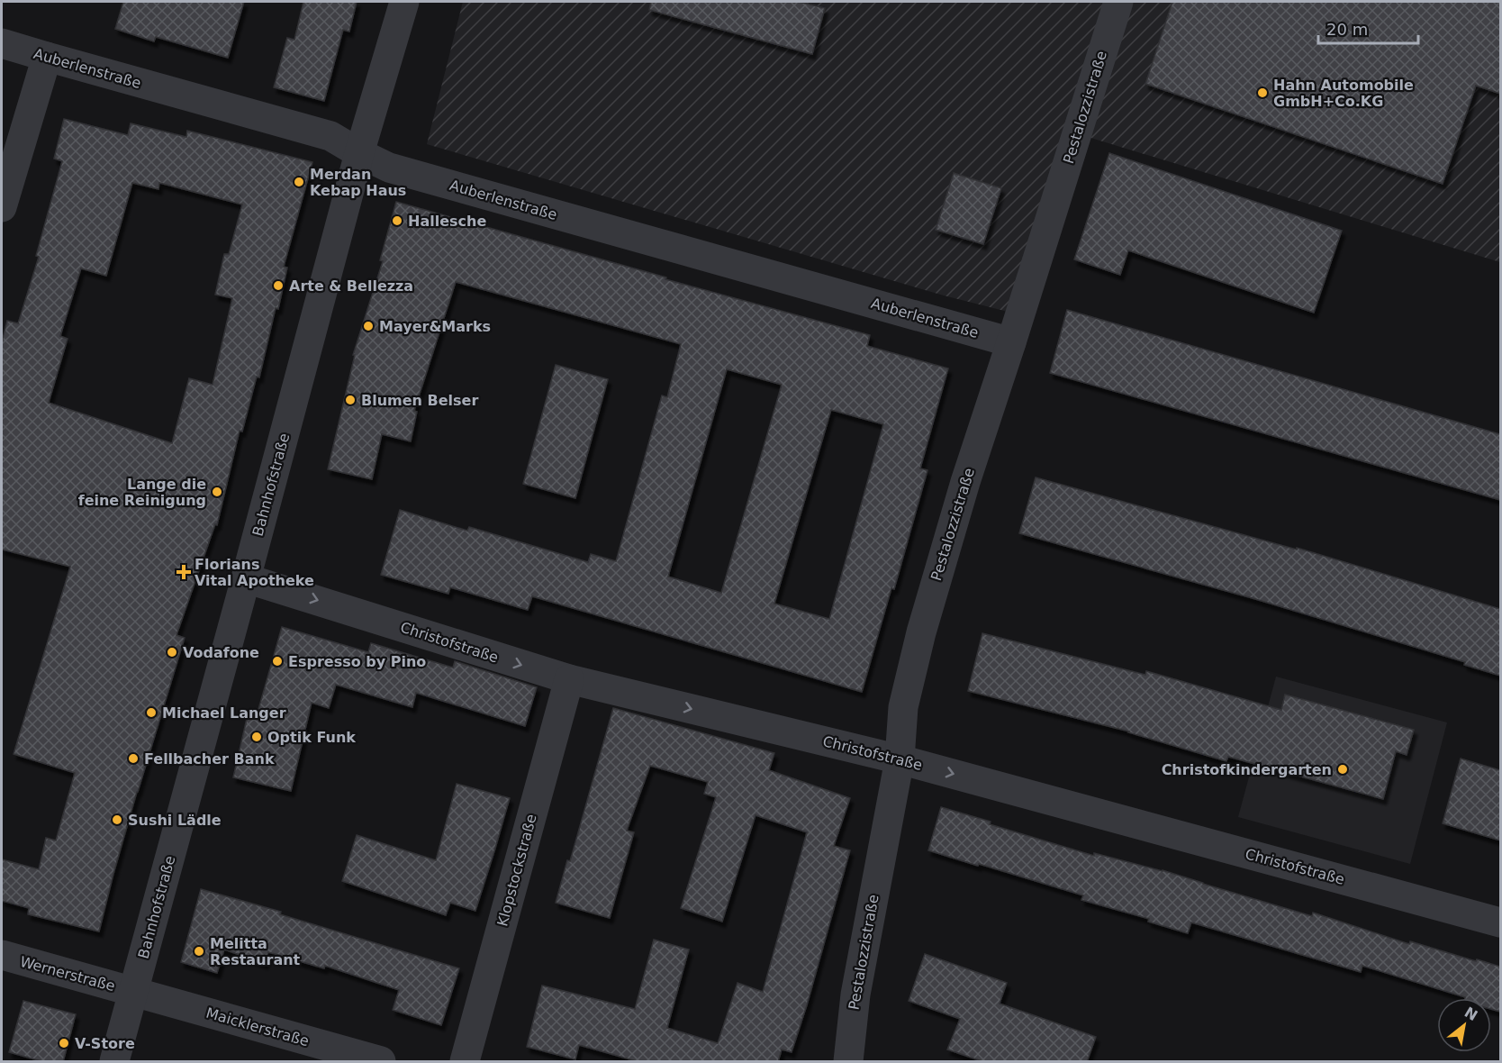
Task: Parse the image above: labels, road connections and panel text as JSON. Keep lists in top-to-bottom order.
{
  "streets": {
    "street": [
      "Auberlenstraße",
      "Pestalozzistraße",
      "Bahnhofstraße",
      "Christofstraße",
      "Klopstockstraße",
      "Wernerstraße",
      "Maicklerstraße"
    ]
  },
  "crossings": [
    ["Auberlenstraße", "Pestalozzistraße"],
    ["Auberlenstraße", "Bahnhofstraße"],
    ["Pestalozzistraße", "Christofstraße"],
    ["Bahnhofstraße", "Christofstraße"],
    ["Bahnhofstraße", "Wernerstraße"],
    ["Bahnhofstraße", "Maicklerstraße"],
    ["Christofstraße", "Klopstockstraße"],
    ["Wernerstraße", "Maicklerstraße"]
  ],
  "one_way": ["Christofstraße"],
  "places": {
    "other": [
      "Hahn Automobile GmbH+Co.KG",
      "Merdan Kebap Haus",
      "Hallesche",
      "Arte & Bellezza",
      "Mayer&Marks",
      "Blumen Belser",
      "Lange die feine Reinigung",
      "Vodafone",
      "Espresso by Pino",
      "Michael Langer",
      "Optik Funk",
      "Fellbacher Bank",
      "Christofkindergarten",
      "Sushi Lädle",
      "Melitta Restaurant",
      "V-Store"
    ],
    "health": ["Florians Vital Apotheke"]
  },
  "scale_bar": "20 m",
  "north": "top right"
}
